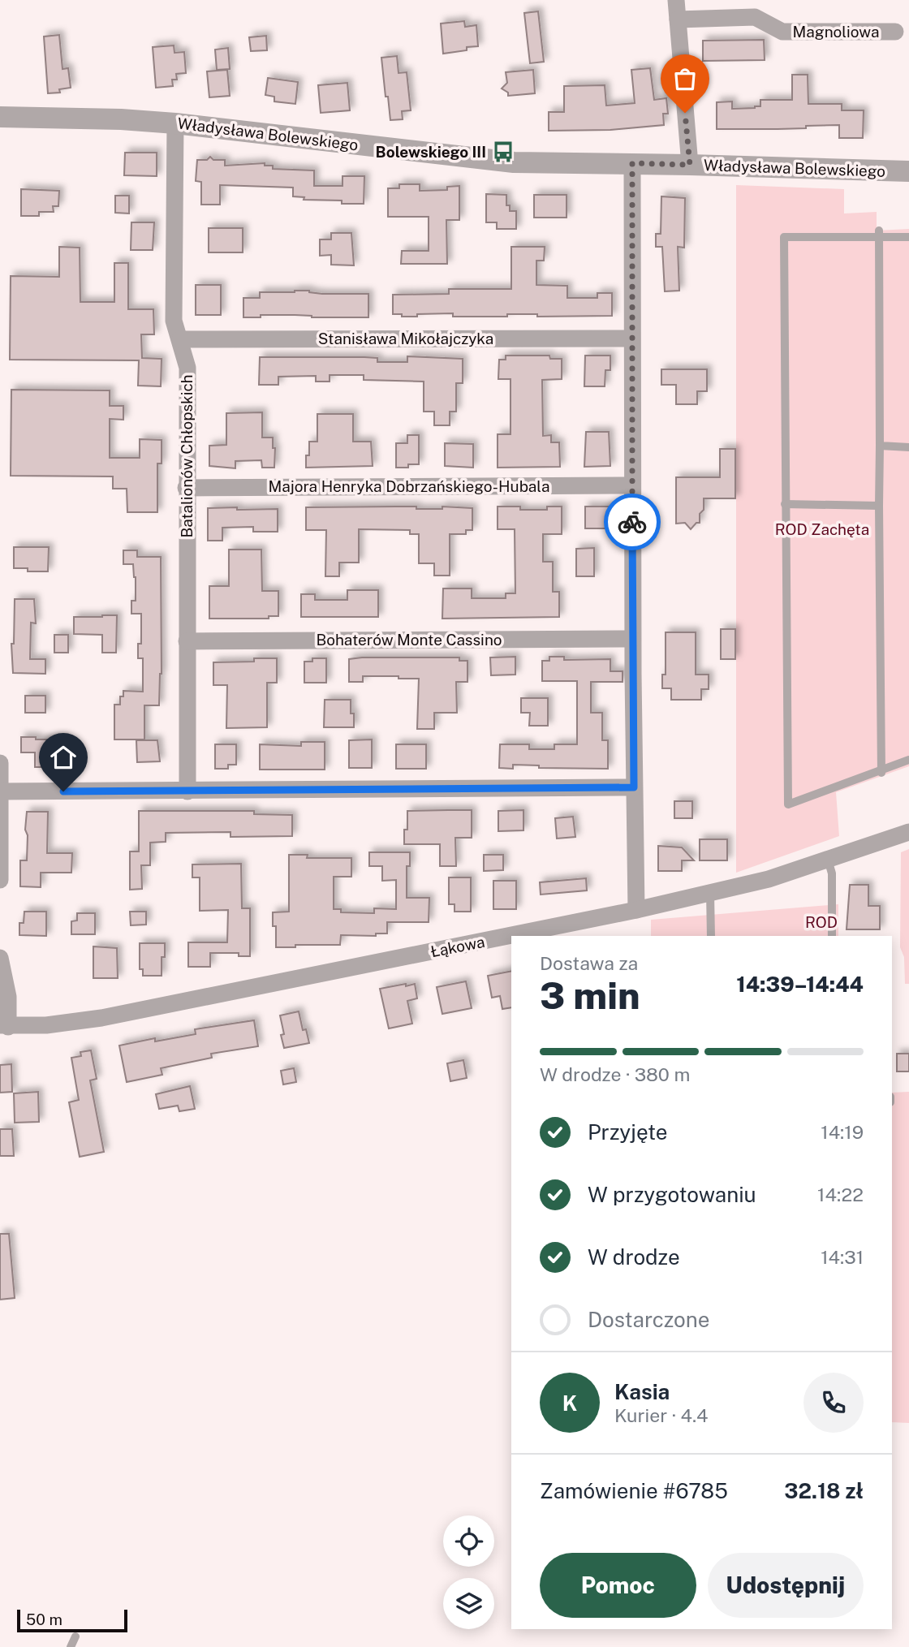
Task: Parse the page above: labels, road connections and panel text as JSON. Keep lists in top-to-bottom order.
{
  "streets": {
    "street": [
      "Magnoliowa",
      "Władysława Bolewskiego",
      "Stanisława Mikołajczyka",
      "Batalionów Chłopskich",
      "Majora Henryka Dobrzańskiego-Hubala",
      "Bohaterów Monte Cassino",
      "Łąkowa"
    ]
  },
  "crossings": [
    ["Władysława Bolewskiego", "Batalionów Chłopskich"],
    ["Stanisława Mikołajczyka", "Batalionów Chłopskich"],
    ["Batalionów Chłopskich", "Majora Henryka Dobrzańskiego-Hubala"],
    ["Batalionów Chłopskich", "Bohaterów Monte Cassino"]
  ],
  "parks": ["ROD Zachęta", "ROD"],
  "places": {
    "bus stop": ["Bolewskiego III"]
  },
  "scale_bar": "50 m",
  "page": {
    "heading": ["3 min", "Dostawa za", "14:39–14:44"],
    "panel": [
      "Kasia",
      "Kurier · 4.4",
      "Zamówienie #6785",
      "32.18 zł"
    ],
    "bar": "W drodze · 380 m",
    "list": [
      ["Przyjęte", "14:19"],
      ["W przygotowaniu", "14:22"],
      ["W drodze", "14:31"],
      "Dostarczone"
    ],
    "round": "K",
    "buttons": ["Pomoc", "Udostępnij"],
    "scale": "50 m"
  }
}
